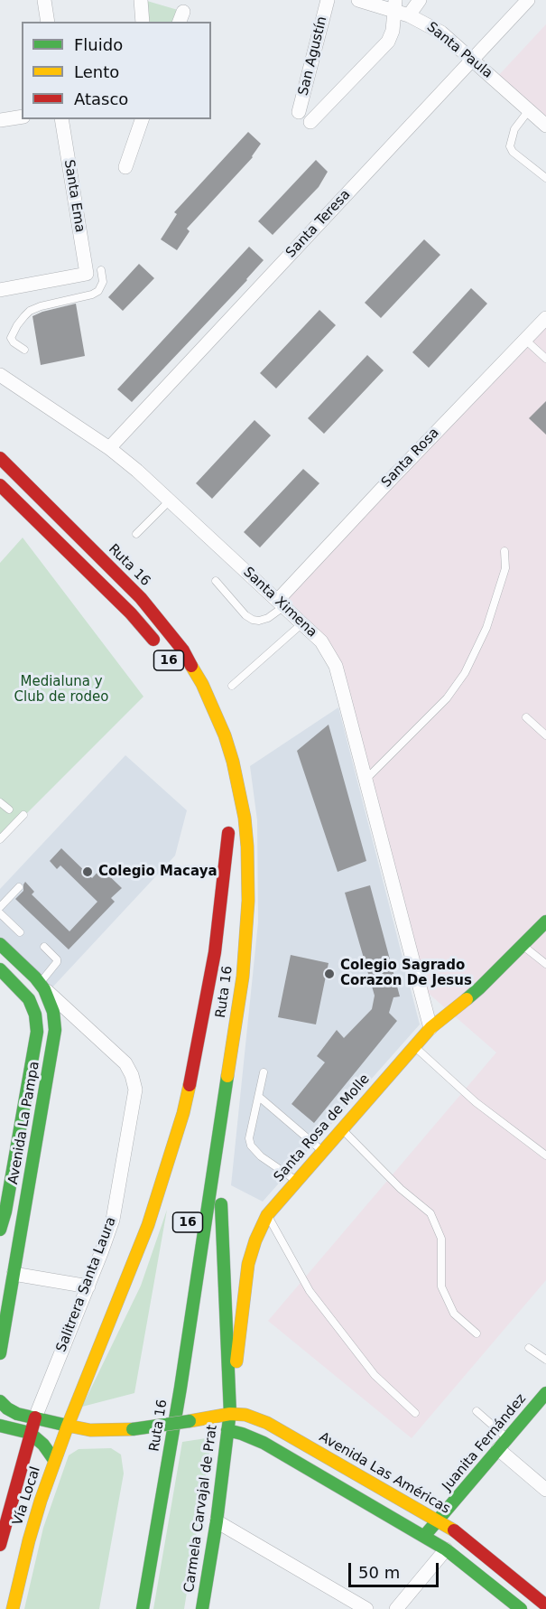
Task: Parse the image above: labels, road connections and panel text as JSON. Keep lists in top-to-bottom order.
{
  "streets": {
    "main road": [
      "Ruta 16",
      "16",
      "Avenida La Pampa",
      "Santa Rosa de Molle",
      "Salitrera Santa Laura",
      "Juanita Fernández",
      "Avenida Las Américas",
      "Vía Local",
      "Carmela Carvajal de Prat"
    ],
    "street": [
      "Santa Paula",
      "San Agustín",
      "Santa Ema",
      "Santa Teresa",
      "Santa Rosa",
      "Santa Ximena"
    ]
  },
  "crossings": [
    ["Santa Paula", "Santa Teresa"],
    ["Santa Teresa", "Santa Ximena"],
    ["Santa Rosa", "Santa Ximena"],
    ["Ruta 16", "Vía Local"],
    ["Santa Ximena", "Santa Rosa de Molle"],
    ["Avenida La Pampa", "Salitrera Santa Laura"],
    ["Santa Rosa de Molle", "Avenida Las Américas"],
    ["Santa Rosa de Molle", "Carmela Carvajal de Prat"],
    ["Salitrera Santa Laura", "Avenida Las Américas"],
    ["Juanita Fernández", "Avenida Las Américas"],
    ["Avenida Las Américas", "Vía Local"],
    ["Avenida Las Américas", "Carmela Carvajal de Prat"]
  ],
  "parks": ["Medialuna y Club de rodeo"],
  "places": ["Colegio Macaya", "Colegio Sagrado Corazon De Jesus"],
  "legend": ["Fluido", "Lento", "Atasco"],
  "scale_bar": "50 m"
}
